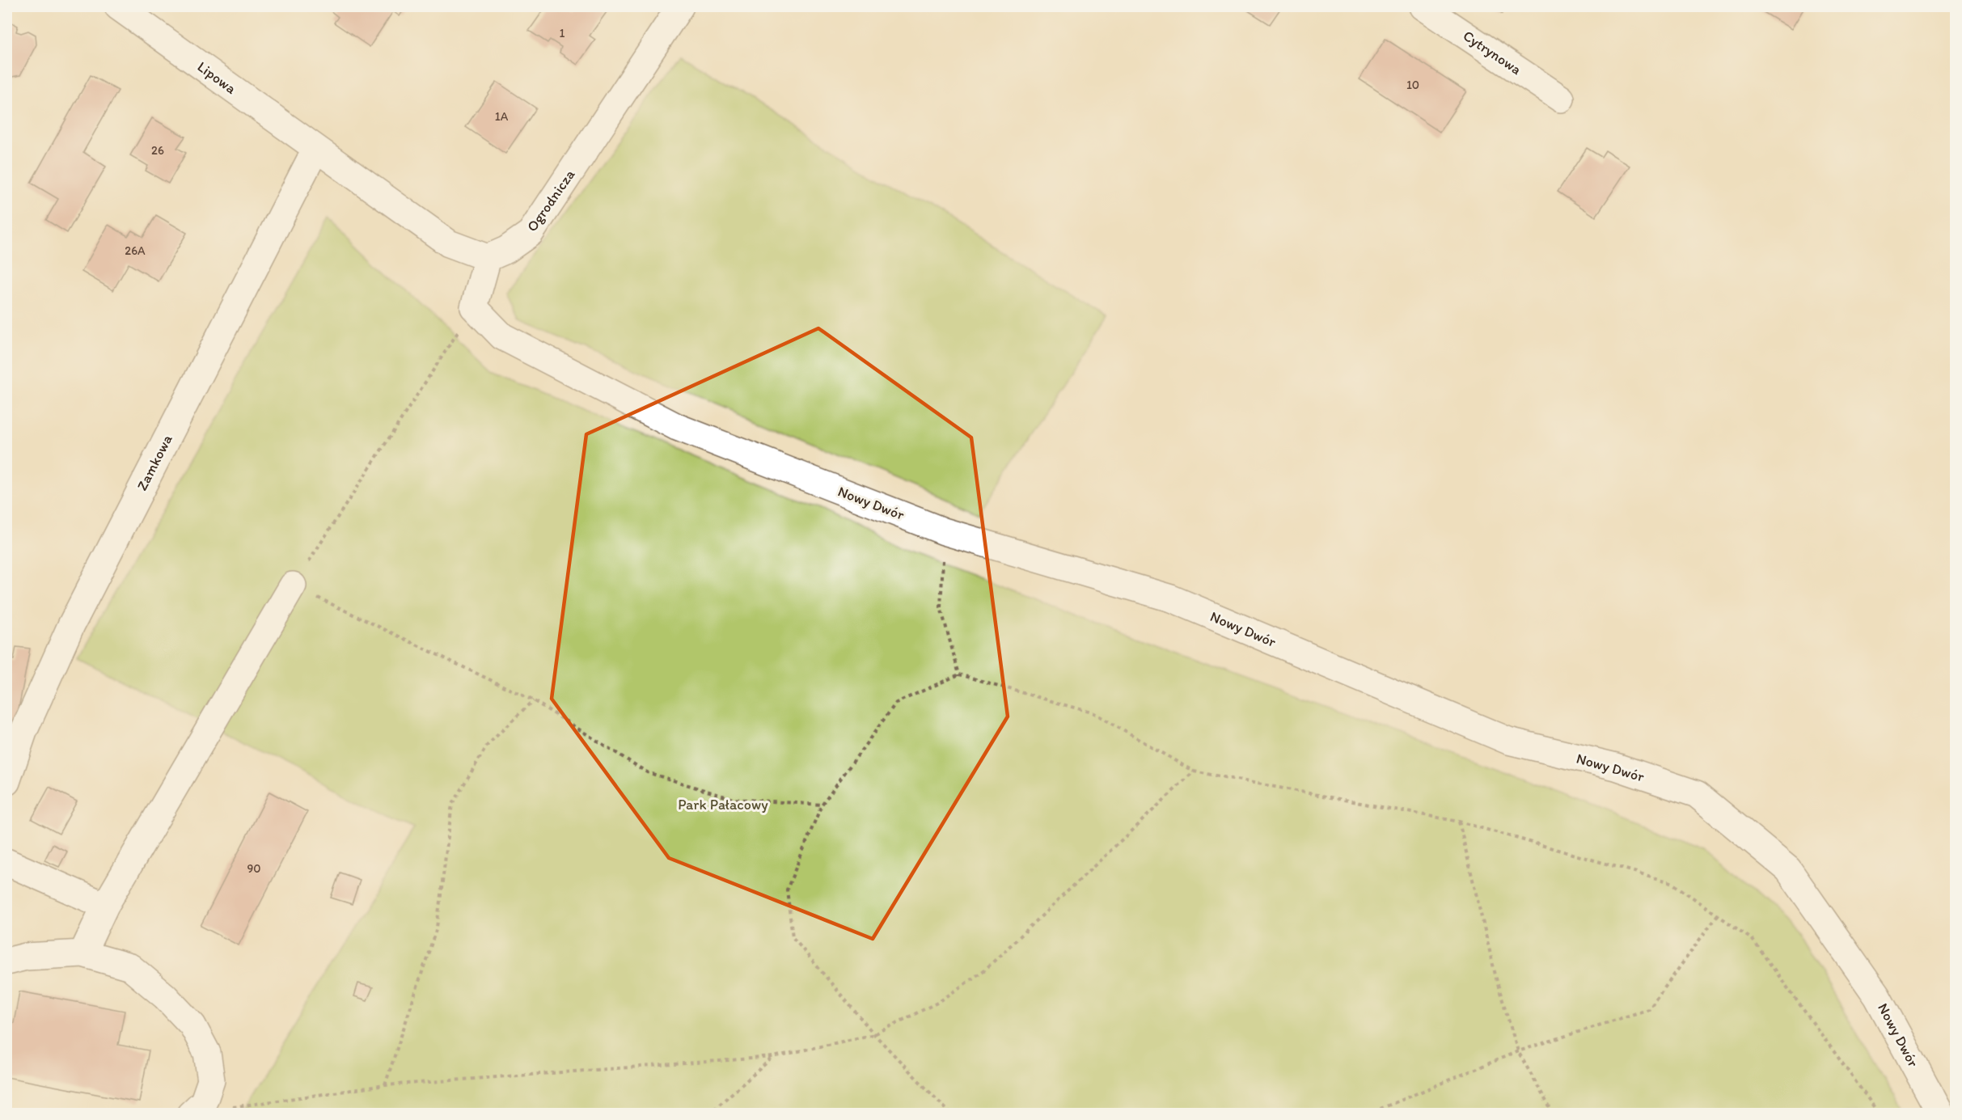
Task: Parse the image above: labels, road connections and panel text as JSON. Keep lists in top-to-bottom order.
{
  "streets": {
    "street": [
      "Cytrynowa",
      "Lipowa",
      "Ogrodnicza",
      "Zamkowa",
      "Nowy Dwór"
    ]
  },
  "crossings": [
    ["Lipowa", "Zamkowa"]
  ],
  "parks": ["Park Pałacowy"],
  "house_numbers": [
    "1",
    "10",
    "1A",
    "26",
    "26A",
    "90"
  ]
}
